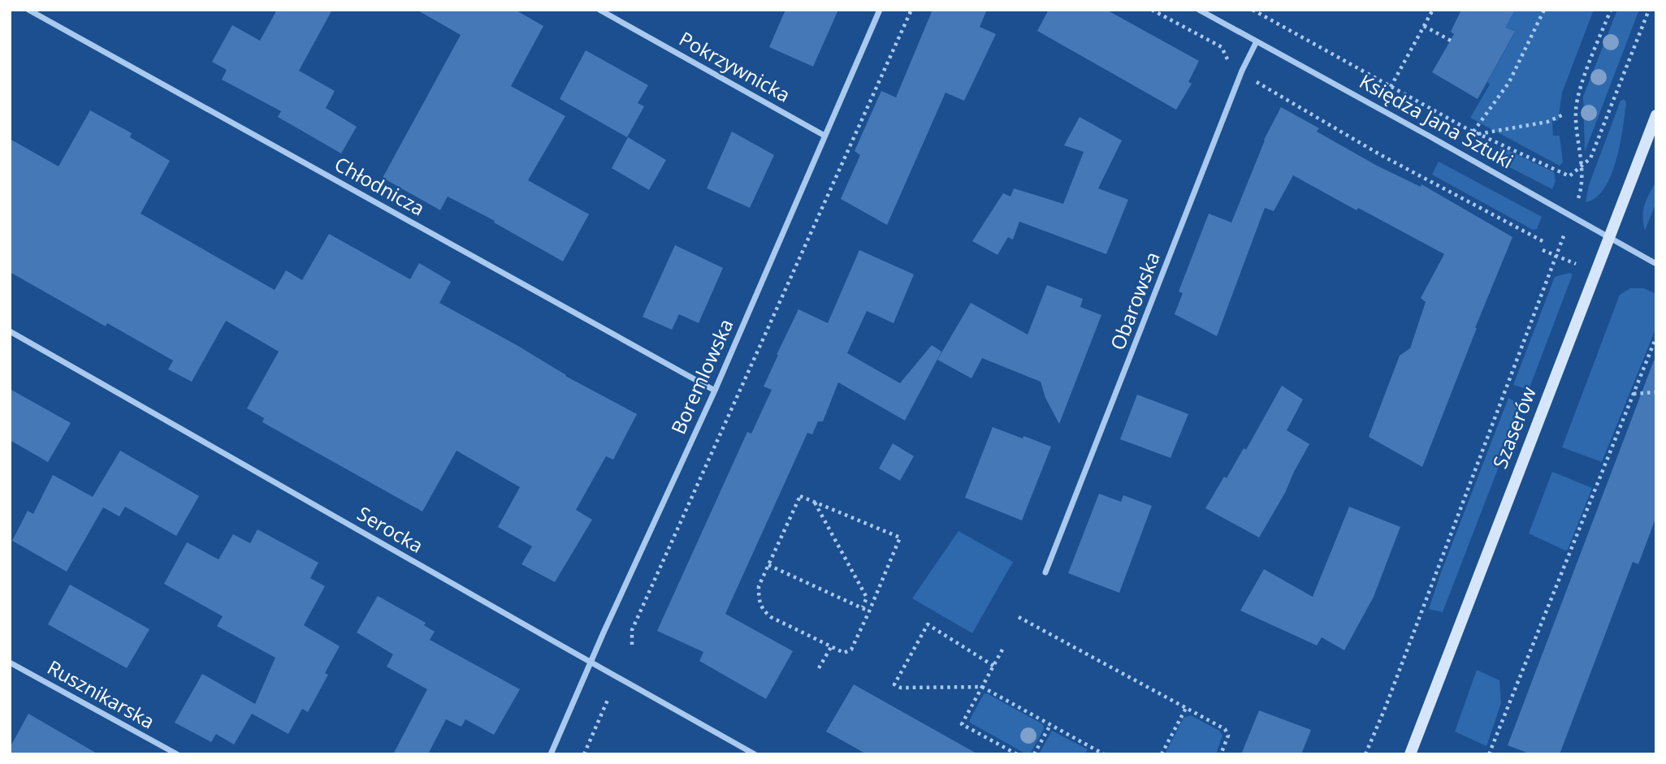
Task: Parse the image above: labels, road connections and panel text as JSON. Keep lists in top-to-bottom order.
{
  "streets": {
    "street": [
      "Pokrzywnicka",
      "Księdza Jana Sztuki",
      "Chłodnicza",
      "Obarowska",
      "Boremlowska",
      "Szaserów",
      "Serocka",
      "Rusznikarska"
    ]
  },
  "crossings": [
    ["Pokrzywnicka", "Boremlowska"],
    ["Księdza Jana Sztuki", "Obarowska"],
    ["Księdza Jana Sztuki", "Szaserów"],
    ["Chłodnicza", "Boremlowska"],
    ["Boremlowska", "Serocka"]
  ]
}
